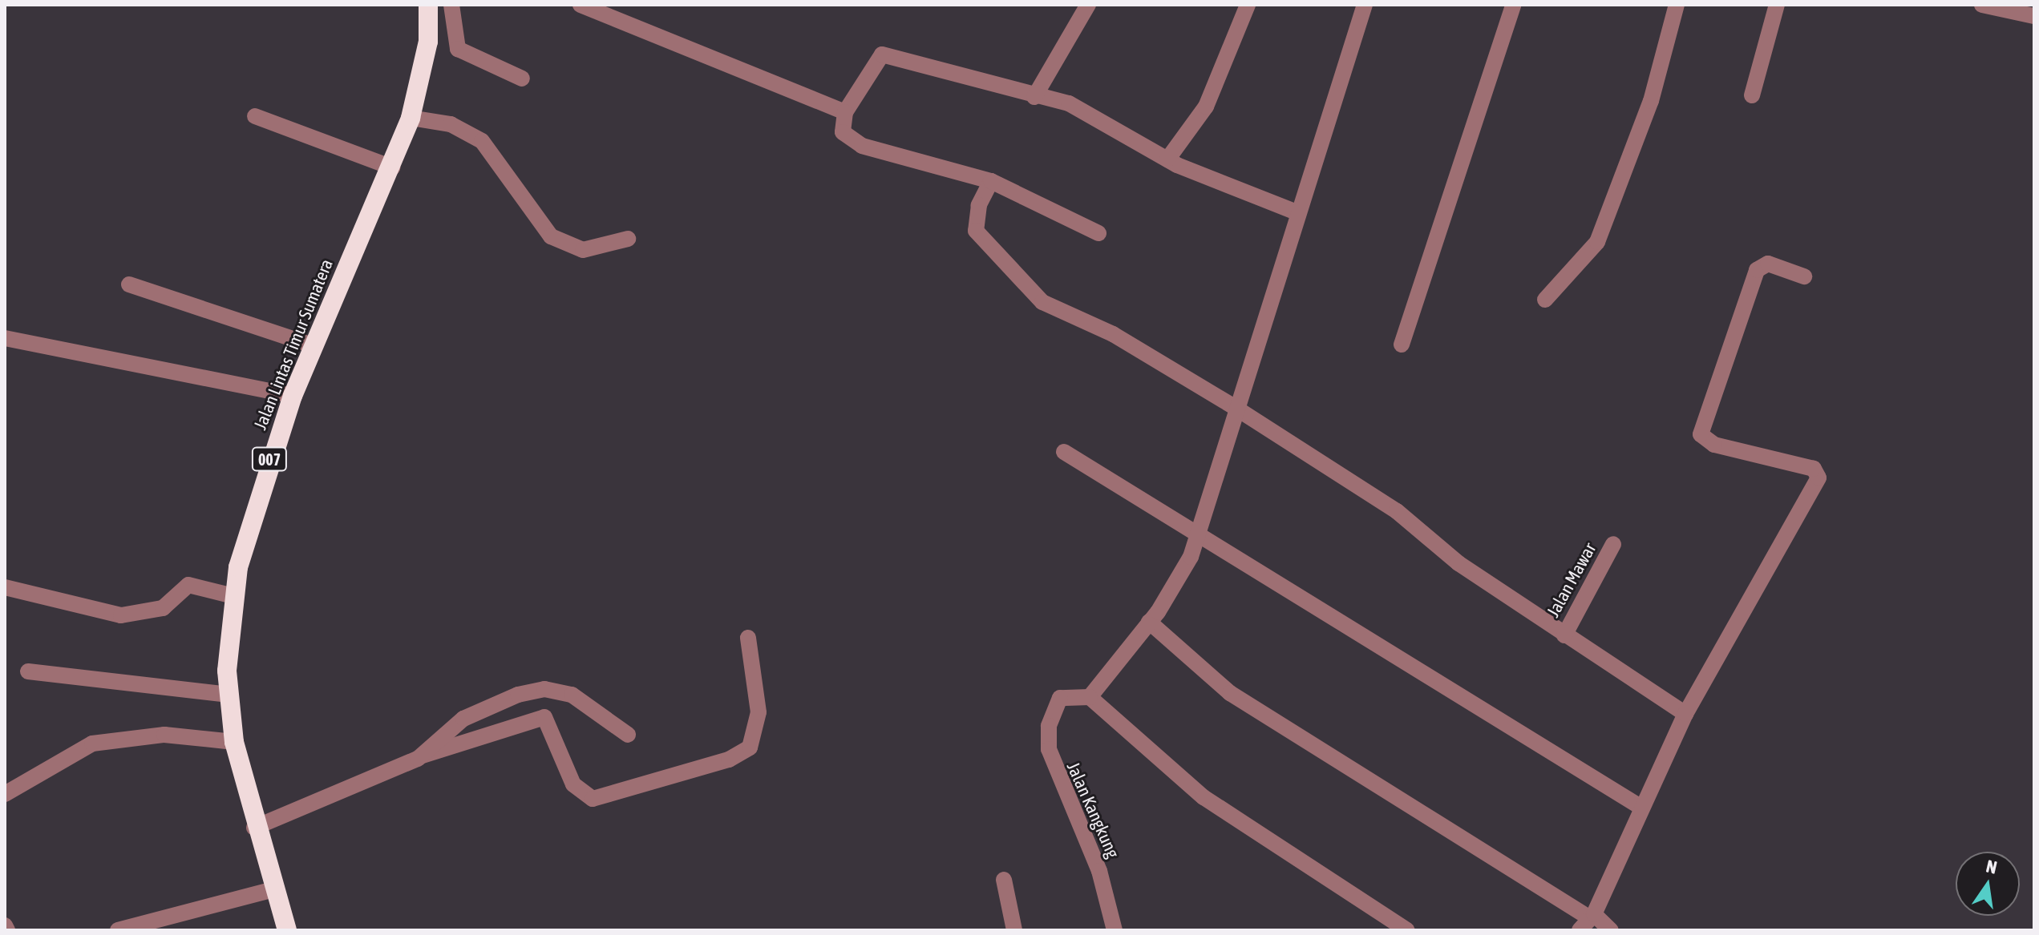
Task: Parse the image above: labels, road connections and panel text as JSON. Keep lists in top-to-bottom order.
{
  "streets": {
    "highway": ["Jalan Lintas Timur Sumatera", "007"],
    "street": ["Jalan Mawar", "Jalan Kangkung"]
  },
  "north": "top"
}
